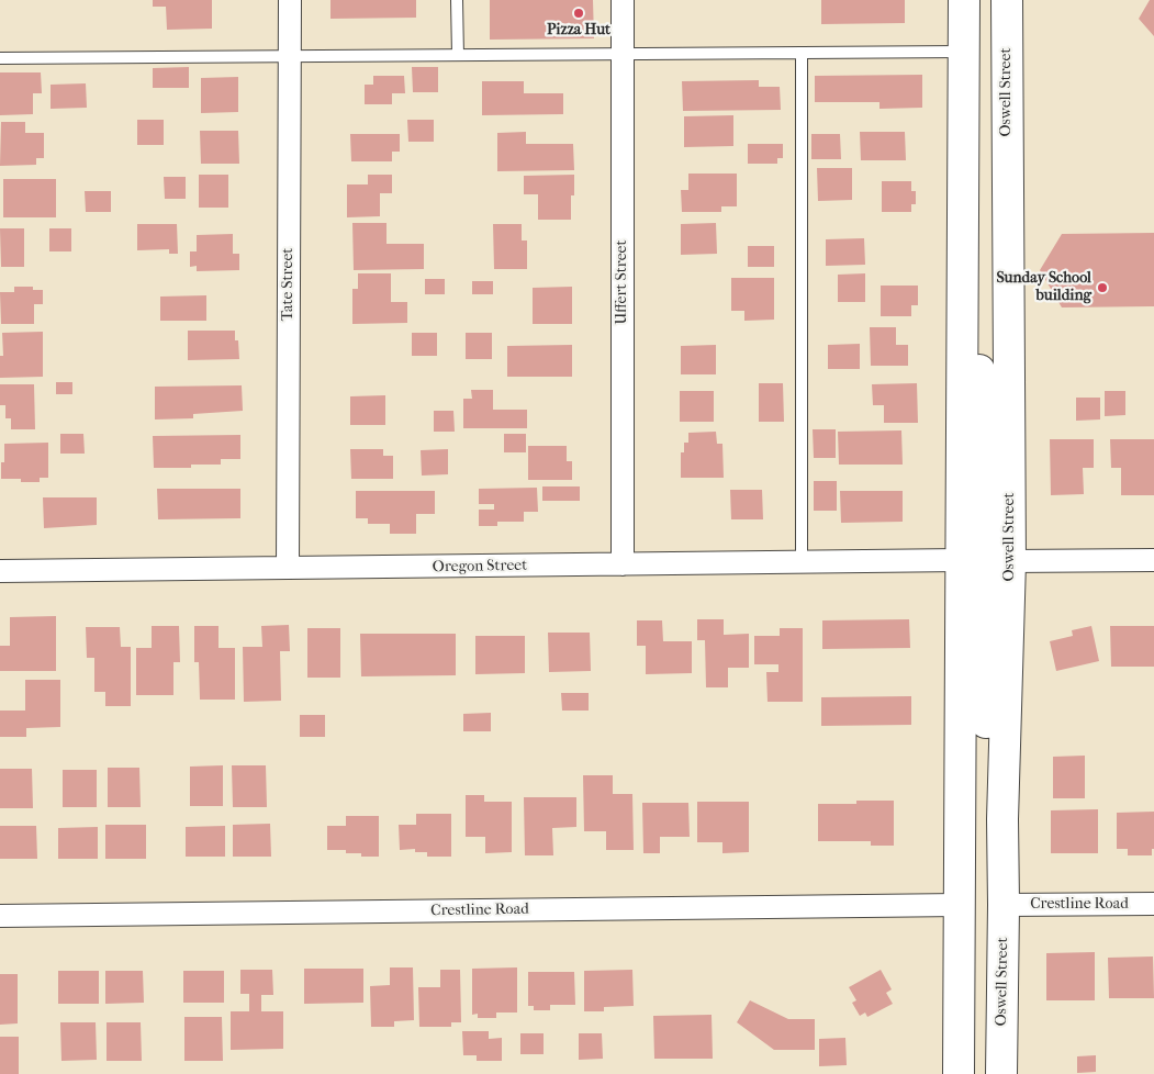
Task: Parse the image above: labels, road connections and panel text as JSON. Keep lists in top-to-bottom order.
{
  "streets": {
    "main road": ["Oswell Street"],
    "street": [
      "Uffert Street",
      "Tate Street",
      "Oregon Street",
      "Crestline Road"
    ]
  },
  "crossings": [
    ["Oswell Street", "Crestline Road"],
    ["Uffert Street", "Oregon Street"],
    ["Tate Street", "Oregon Street"]
  ],
  "places": ["Pizza Hut", "Sunday School building"]
}
